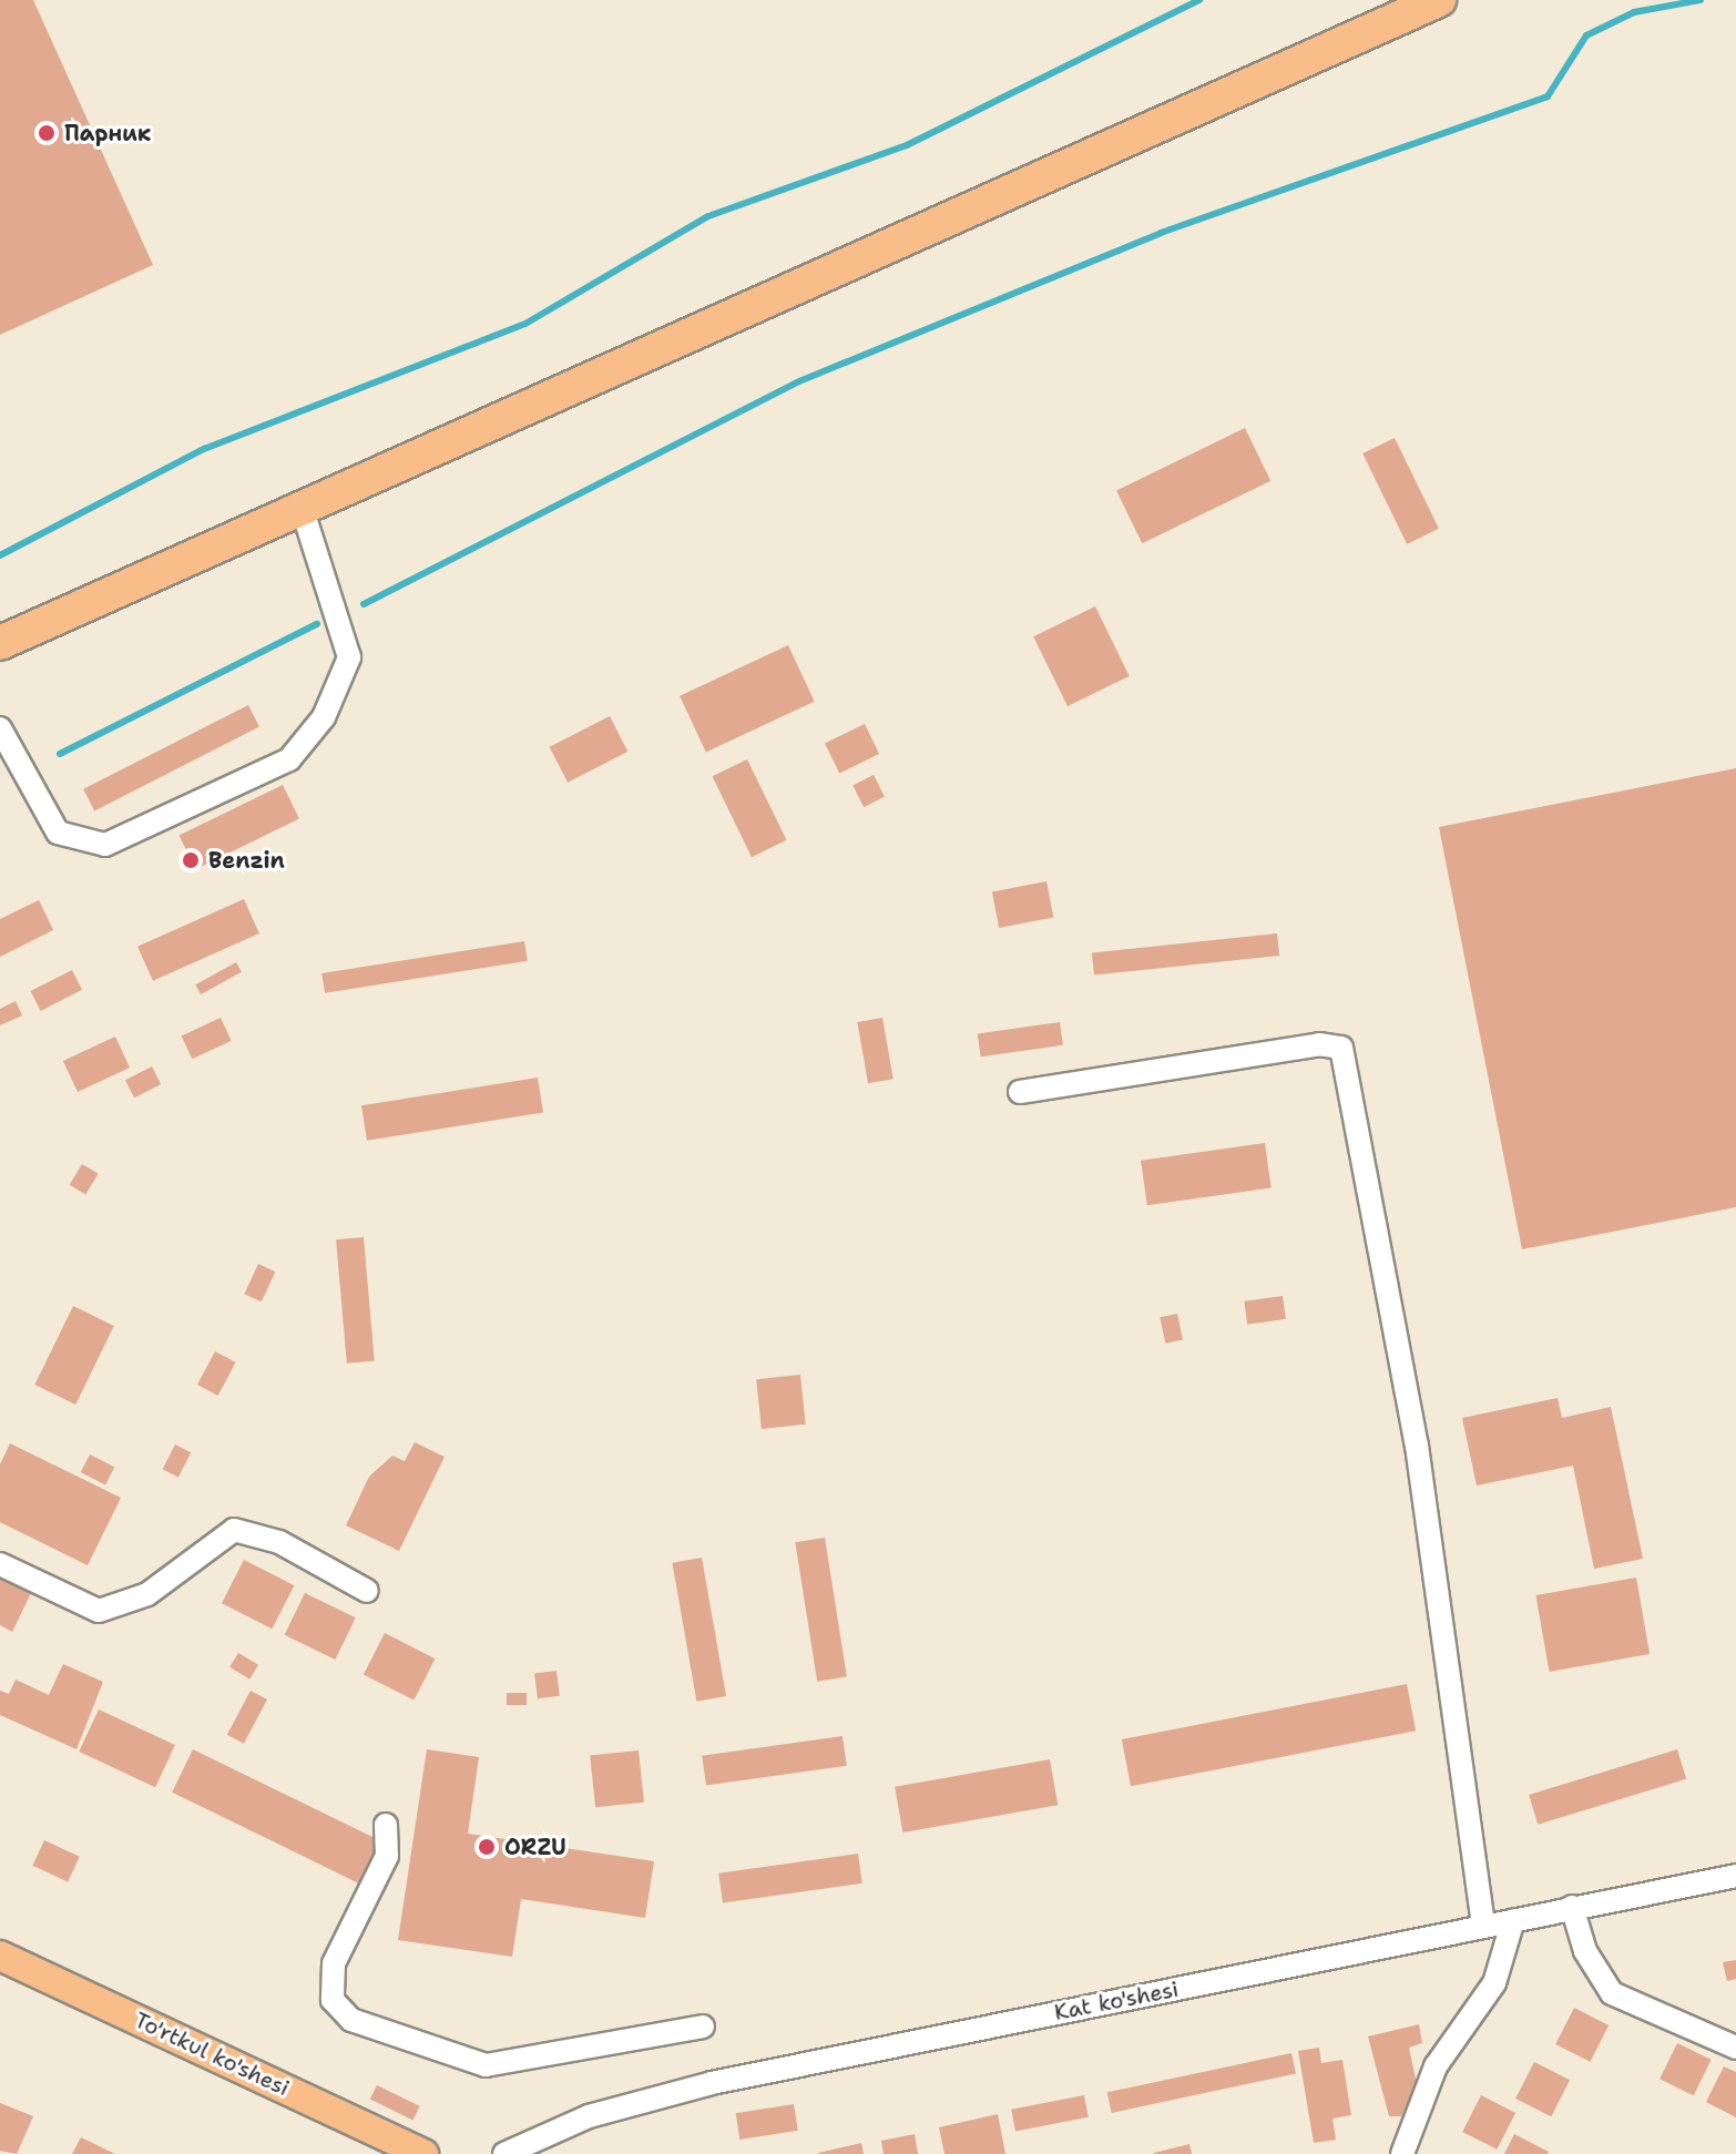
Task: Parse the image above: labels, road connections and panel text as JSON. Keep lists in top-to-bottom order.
{
  "streets": {
    "main road": ["To'rtkul ko'shesi"],
    "street": ["Kat ko'shesi"]
  },
  "places": ["Парник", "Benzin", "ORZU"]
}
